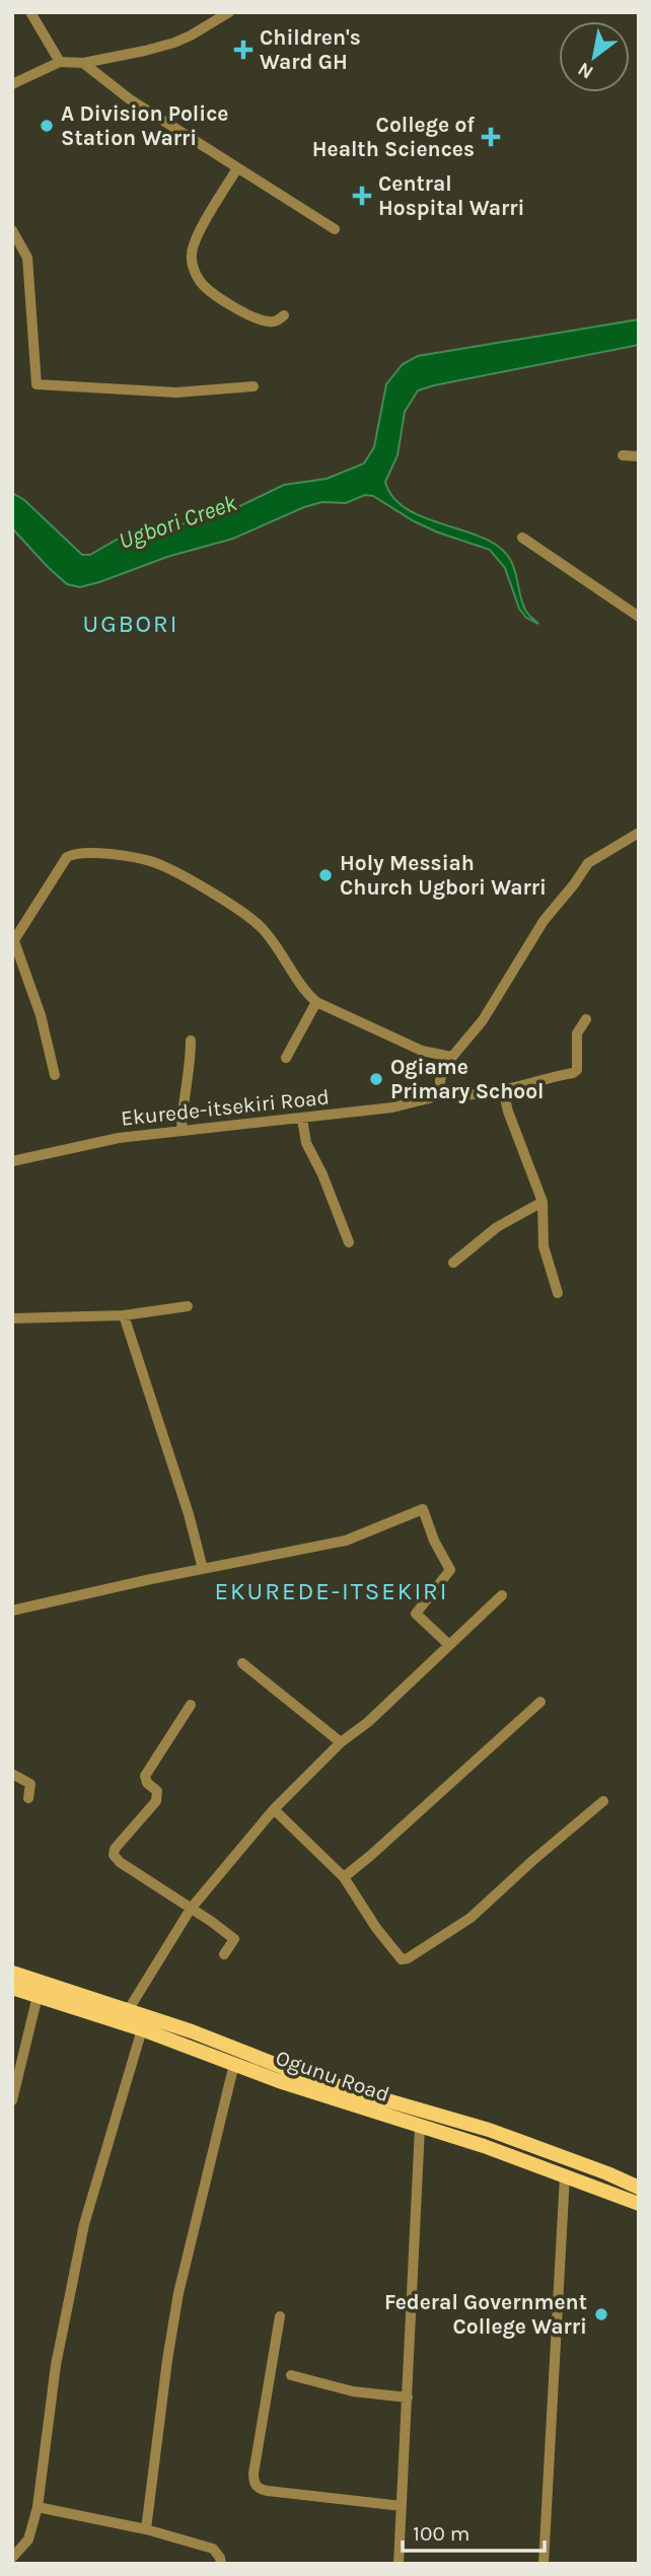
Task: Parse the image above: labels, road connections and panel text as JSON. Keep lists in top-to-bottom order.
{
  "streets": {
    "main road": ["Ogunu Road"],
    "street": ["Ekurede-itsekiri Road"]
  },
  "districts": ["UGBORI", "EKUREDE-ITSEKIRI"],
  "water": ["Ugbori Creek"],
  "places": {
    "health": ["Children's Ward GH", "College of Health Sciences", "Central Hospital Warri"],
    "other": [
      "A Division Police Station Warri",
      "Holy Messiah Church Ugbori Warri",
      "Ogiame Primary School",
      "Federal Government College Warri"
    ]
  },
  "scale_bar": "100 m",
  "north": "bottom left"
}
